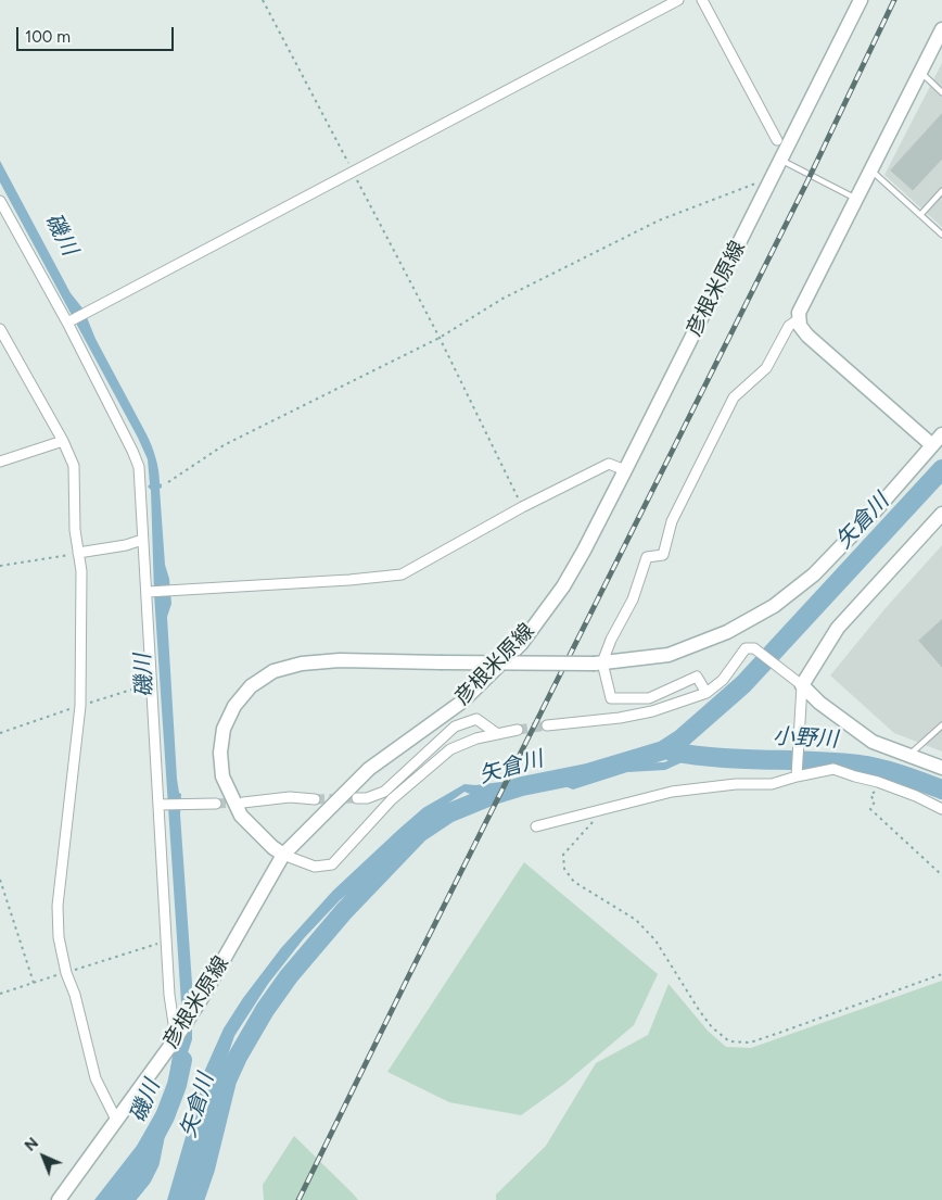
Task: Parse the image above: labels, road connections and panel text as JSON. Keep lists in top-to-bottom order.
{
  "streets": {
    "street": ["彦根米原線"]
  },
  "water": ["磯川", "矢倉川", "小野川"],
  "scale_bar": "100 m",
  "north": "top left"
}
